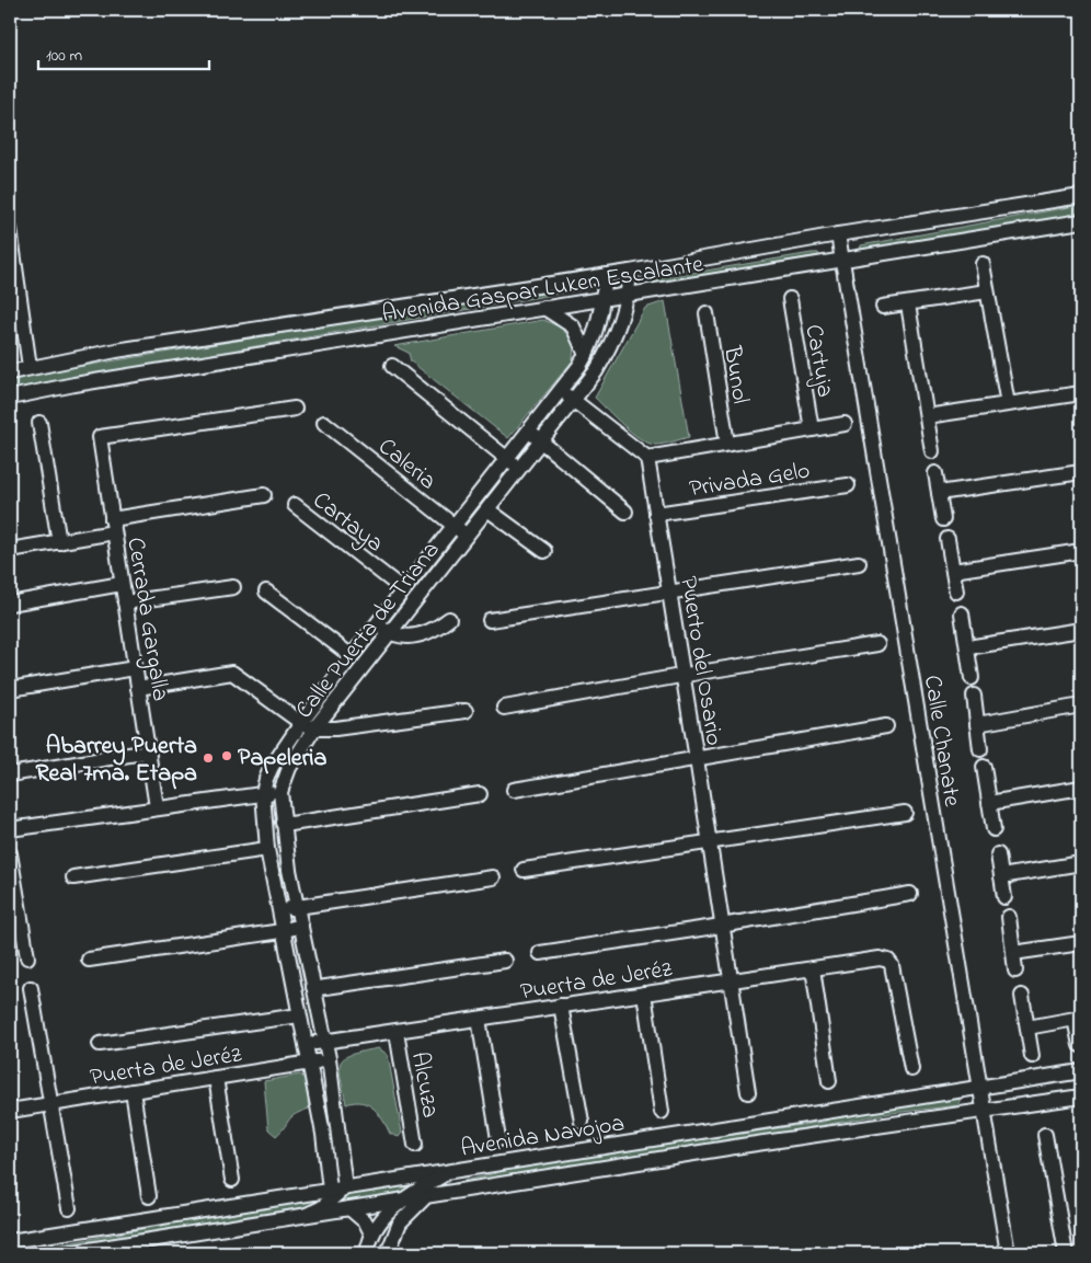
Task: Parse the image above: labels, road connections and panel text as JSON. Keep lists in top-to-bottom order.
{
  "streets": {
    "street": [
      "Avenida Gaspar Luken Escalante",
      "Cartuja",
      "Bunol",
      "Caleria",
      "Privada Gelo",
      "Cartaya",
      "Cerrada Gargalla",
      "Calle Puerta de Triana",
      "Puerto del Osario",
      "Calle Chanate",
      "Puerta de Jeréz",
      "Alcuza",
      "Avenida Navojoa"
    ]
  },
  "crossings": [
    ["Avenida Gaspar Luken Escalante", "Calle Puerta de Triana"],
    ["Avenida Gaspar Luken Escalante", "Calle Chanate"],
    ["Caleria", "Calle Puerta de Triana"],
    ["Privada Gelo", "Puerto del Osario"],
    ["Cartaya", "Calle Puerta de Triana"],
    ["Calle Puerta de Triana", "Puerta de Jeréz"],
    ["Calle Puerta de Triana", "Avenida Navojoa"],
    ["Puerto del Osario", "Puerta de Jeréz"],
    ["Calle Chanate", "Avenida Navojoa"],
    ["Puerta de Jeréz", "Alcuza"]
  ],
  "places": ["Papeleria", "Abarrey Puerta Real 7ma. Etapa"],
  "scale_bar": "100 m"
}
